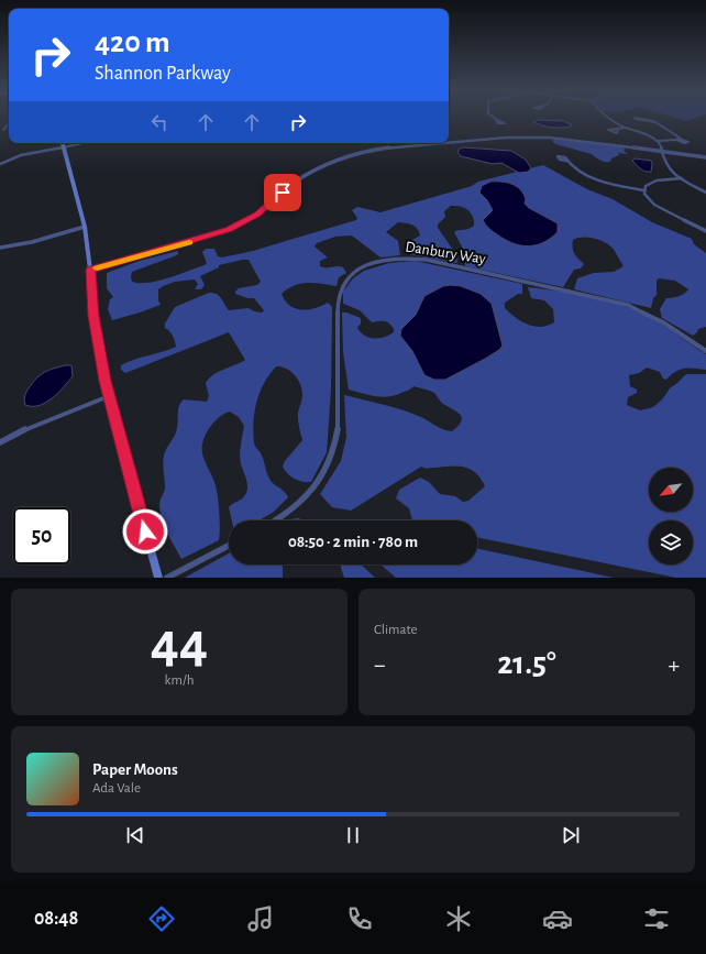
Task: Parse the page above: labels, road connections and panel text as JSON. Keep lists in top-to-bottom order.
{
  "streets": {
    "street": ["Danbury Way"]
  },
  "north": "bottom left",
  "page": {
    "turn": ["420 m", "Shannon Parkway"],
    "limit": "50",
    "trip": "08:50 · 2 min · 780 m",
    "tile": [
      ["44", "km/h"],
      "Climate"
    ],
    "heat": ["−", "21.5°", "+"],
    "song": ["Paper Moons", "Ada Vale"],
    "tabs": "08:48"
  }
}
